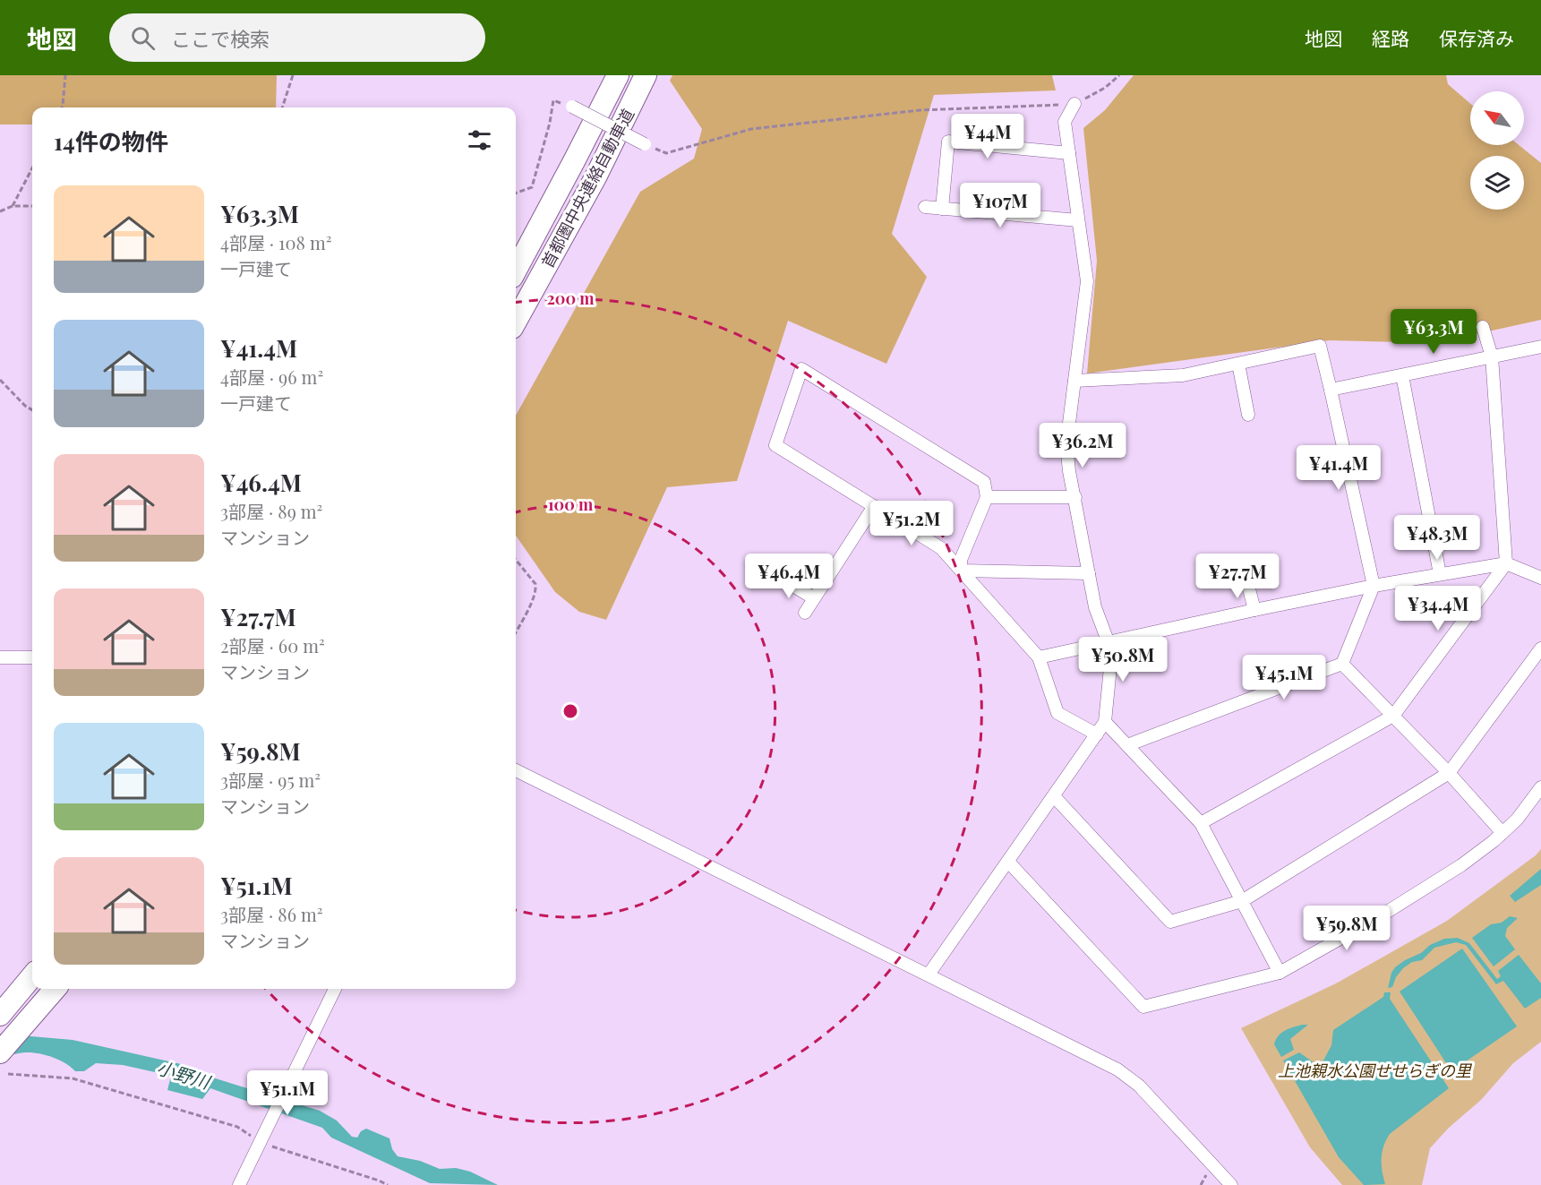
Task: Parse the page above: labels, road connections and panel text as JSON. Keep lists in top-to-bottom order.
{
  "streets": {
    "highway": ["首都圏中央連絡自動車道"]
  },
  "water": ["小野川"],
  "parks": ["上池親水公園せせらぎの里"],
  "north": "top left",
  "page": {
    "header": "地図",
    "search": "ここで検索",
    "nav": ["地図", "経路", "保存済み"],
    "heading": "14件の物件",
    "price": [
      "¥44M",
      "¥107M",
      "¥63.3M",
      "¥36.2M",
      "¥41.4M",
      "¥51.2M",
      "¥48.3M",
      "¥46.4M",
      "¥27.7M",
      "¥34.4M",
      "¥50.8M",
      "¥45.1M",
      "¥59.8M",
      "¥51.1M"
    ],
    "list": [
      {
        "name": "¥63.3M",
        "note": "4部屋 · 108 m² · 一戸建て"
      },
      {
        "name": "¥41.4M",
        "note": "4部屋 · 96 m² · 一戸建て"
      },
      {
        "name": "¥46.4M",
        "note": "3部屋 · 89 m² · マンション"
      },
      {
        "name": "¥27.7M",
        "note": "2部屋 · 60 m² · マンション"
      },
      {
        "name": "¥59.8M",
        "note": "3部屋 · 95 m² · マンション"
      },
      {
        "name": "¥51.1M",
        "note": "3部屋 · 86 m² · マンション"
      }
    ]
  },
  "rings": ["200 m", "100 m"]
}
